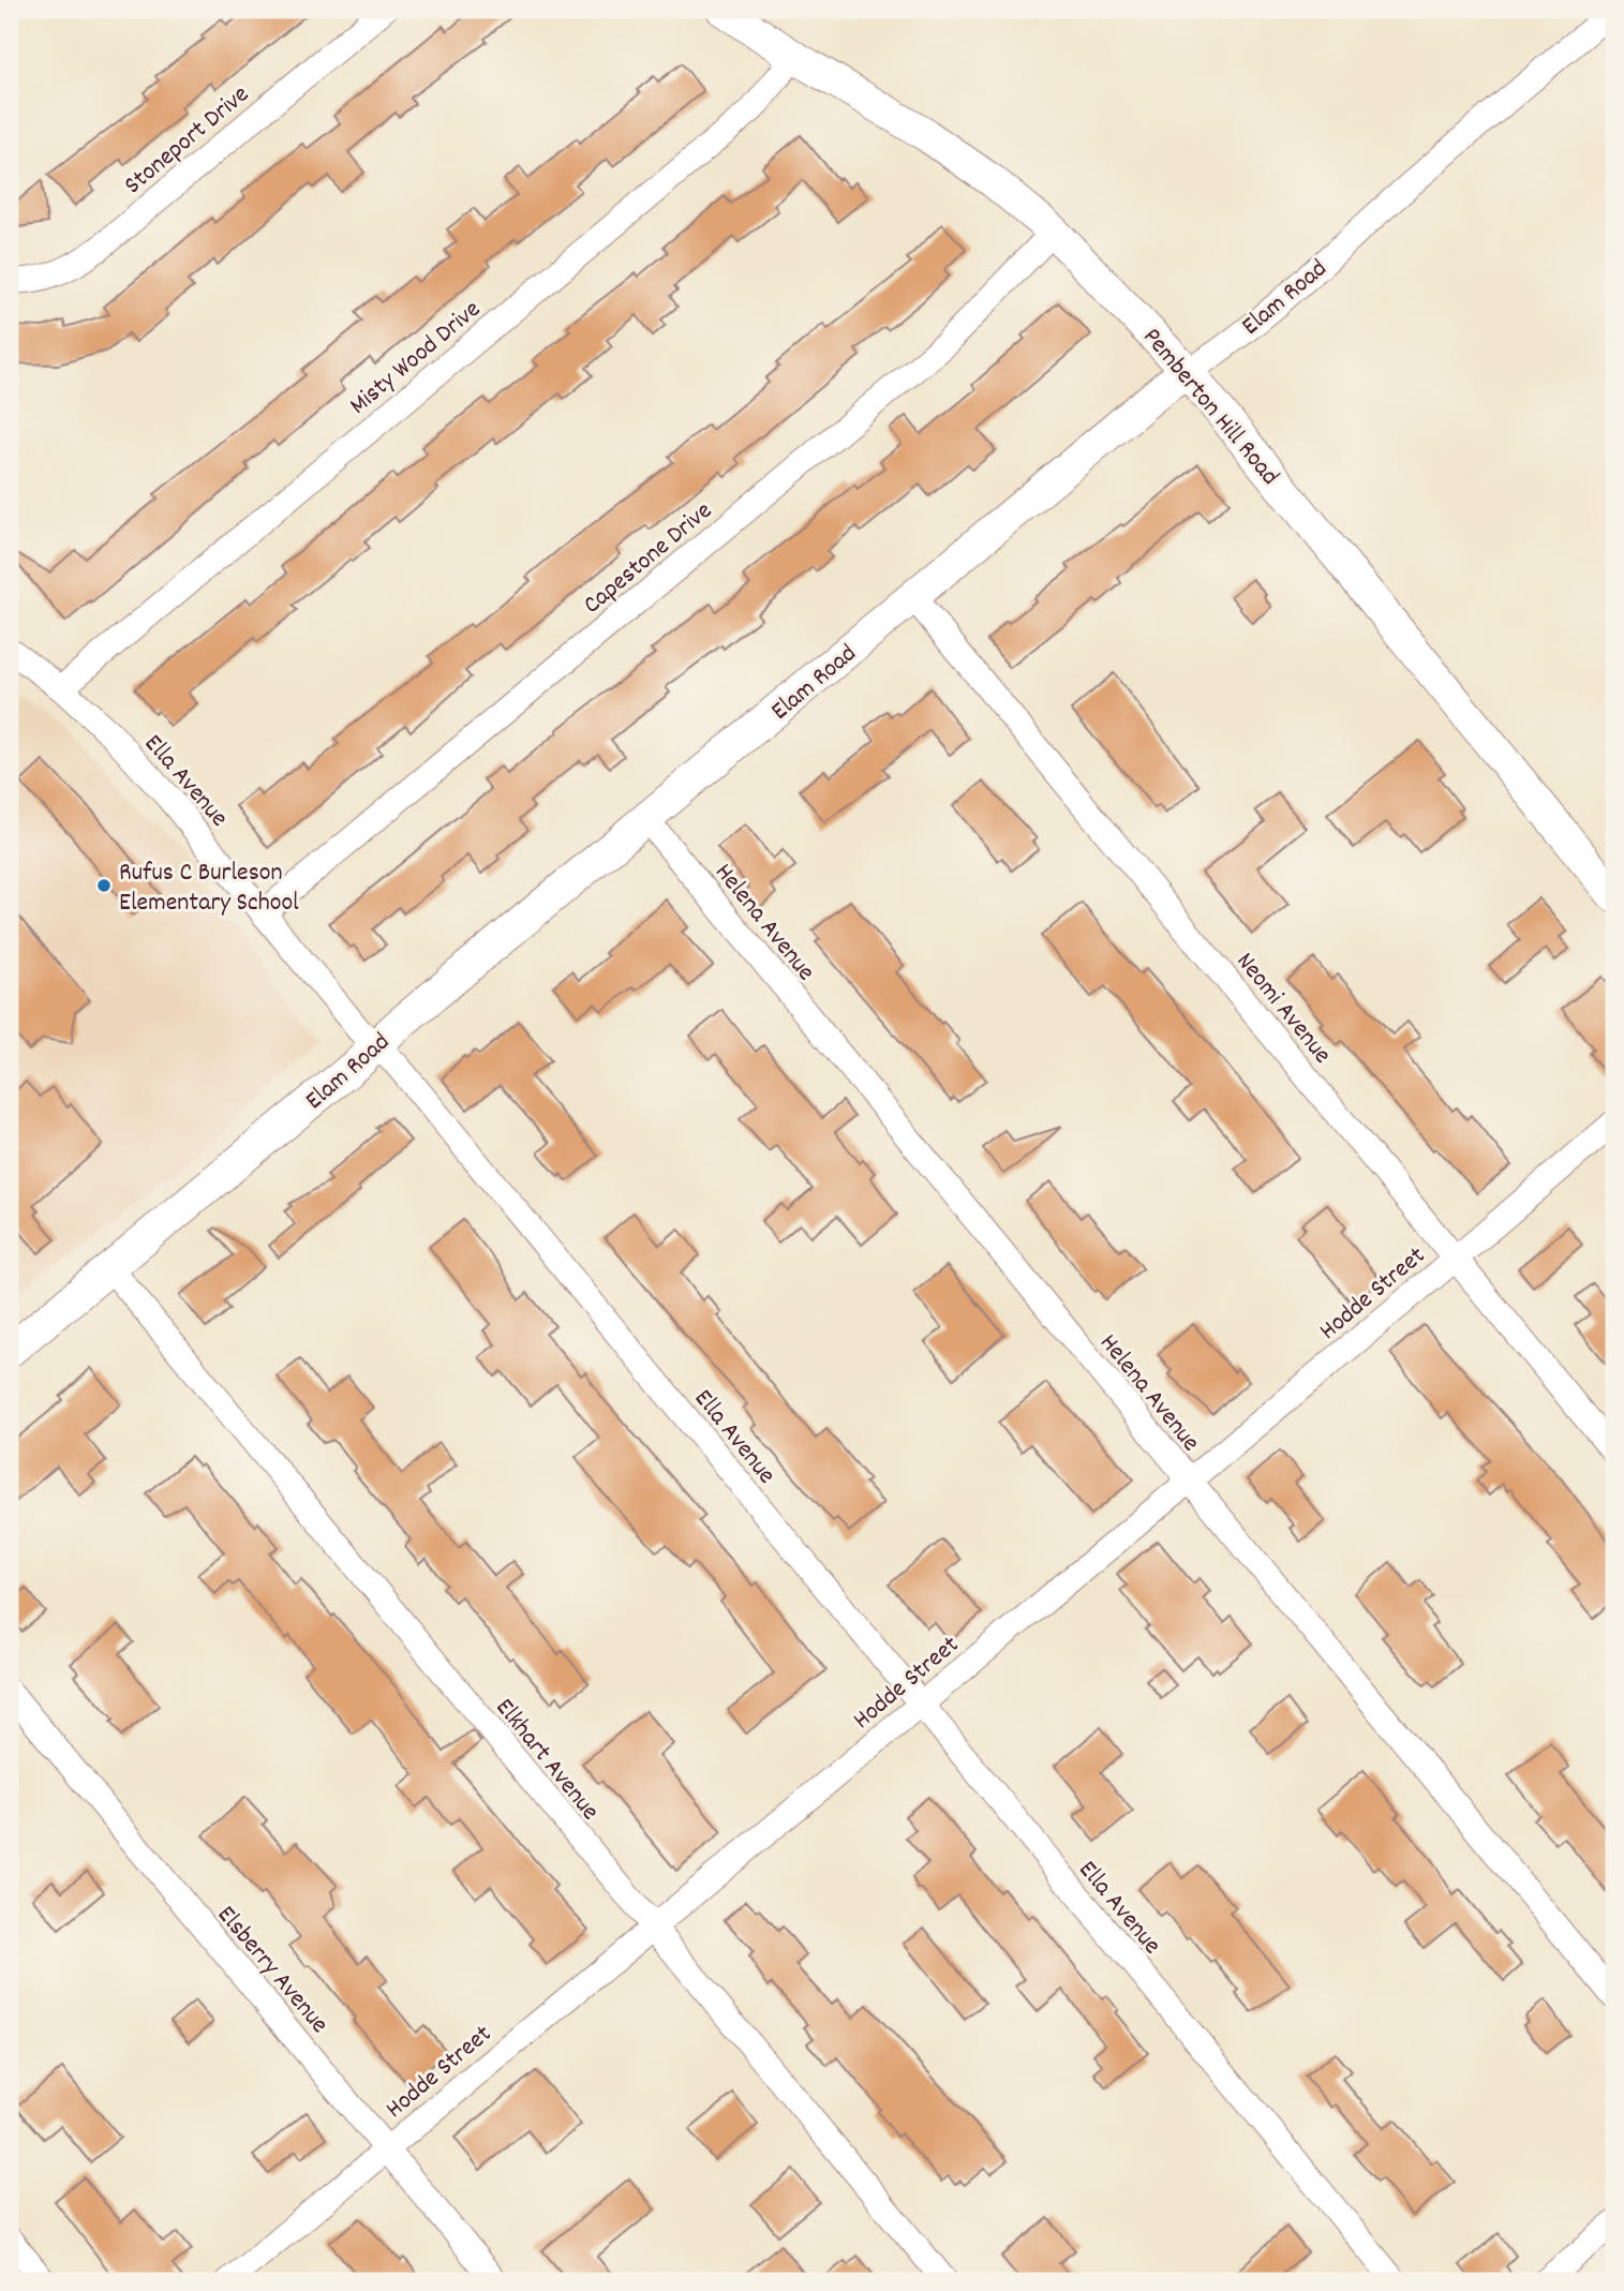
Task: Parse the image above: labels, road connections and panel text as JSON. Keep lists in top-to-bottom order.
{
  "streets": {
    "street": [
      "Stoneport Drive",
      "Elam Road",
      "Misty Wood Drive",
      "Pemberton Hill Road",
      "Capestone Drive",
      "Ella Avenue",
      "Helena Avenue",
      "Neomi Avenue",
      "Hodde Street",
      "Elkhart Avenue",
      "Elsberry Avenue"
    ]
  },
  "crossings": [
    ["Elam Road", "Pemberton Hill Road"],
    ["Elam Road", "Ella Avenue"],
    ["Elam Road", "Helena Avenue"],
    ["Elam Road", "Neomi Avenue"],
    ["Elam Road", "Elkhart Avenue"],
    ["Misty Wood Drive", "Pemberton Hill Road"],
    ["Misty Wood Drive", "Ella Avenue"],
    ["Pemberton Hill Road", "Capestone Drive"],
    ["Capestone Drive", "Ella Avenue"],
    ["Ella Avenue", "Hodde Street"],
    ["Helena Avenue", "Hodde Street"],
    ["Neomi Avenue", "Hodde Street"],
    ["Hodde Street", "Elkhart Avenue"],
    ["Hodde Street", "Elsberry Avenue"]
  ],
  "places": ["Rufus C Burleson Elementary School"]
}
